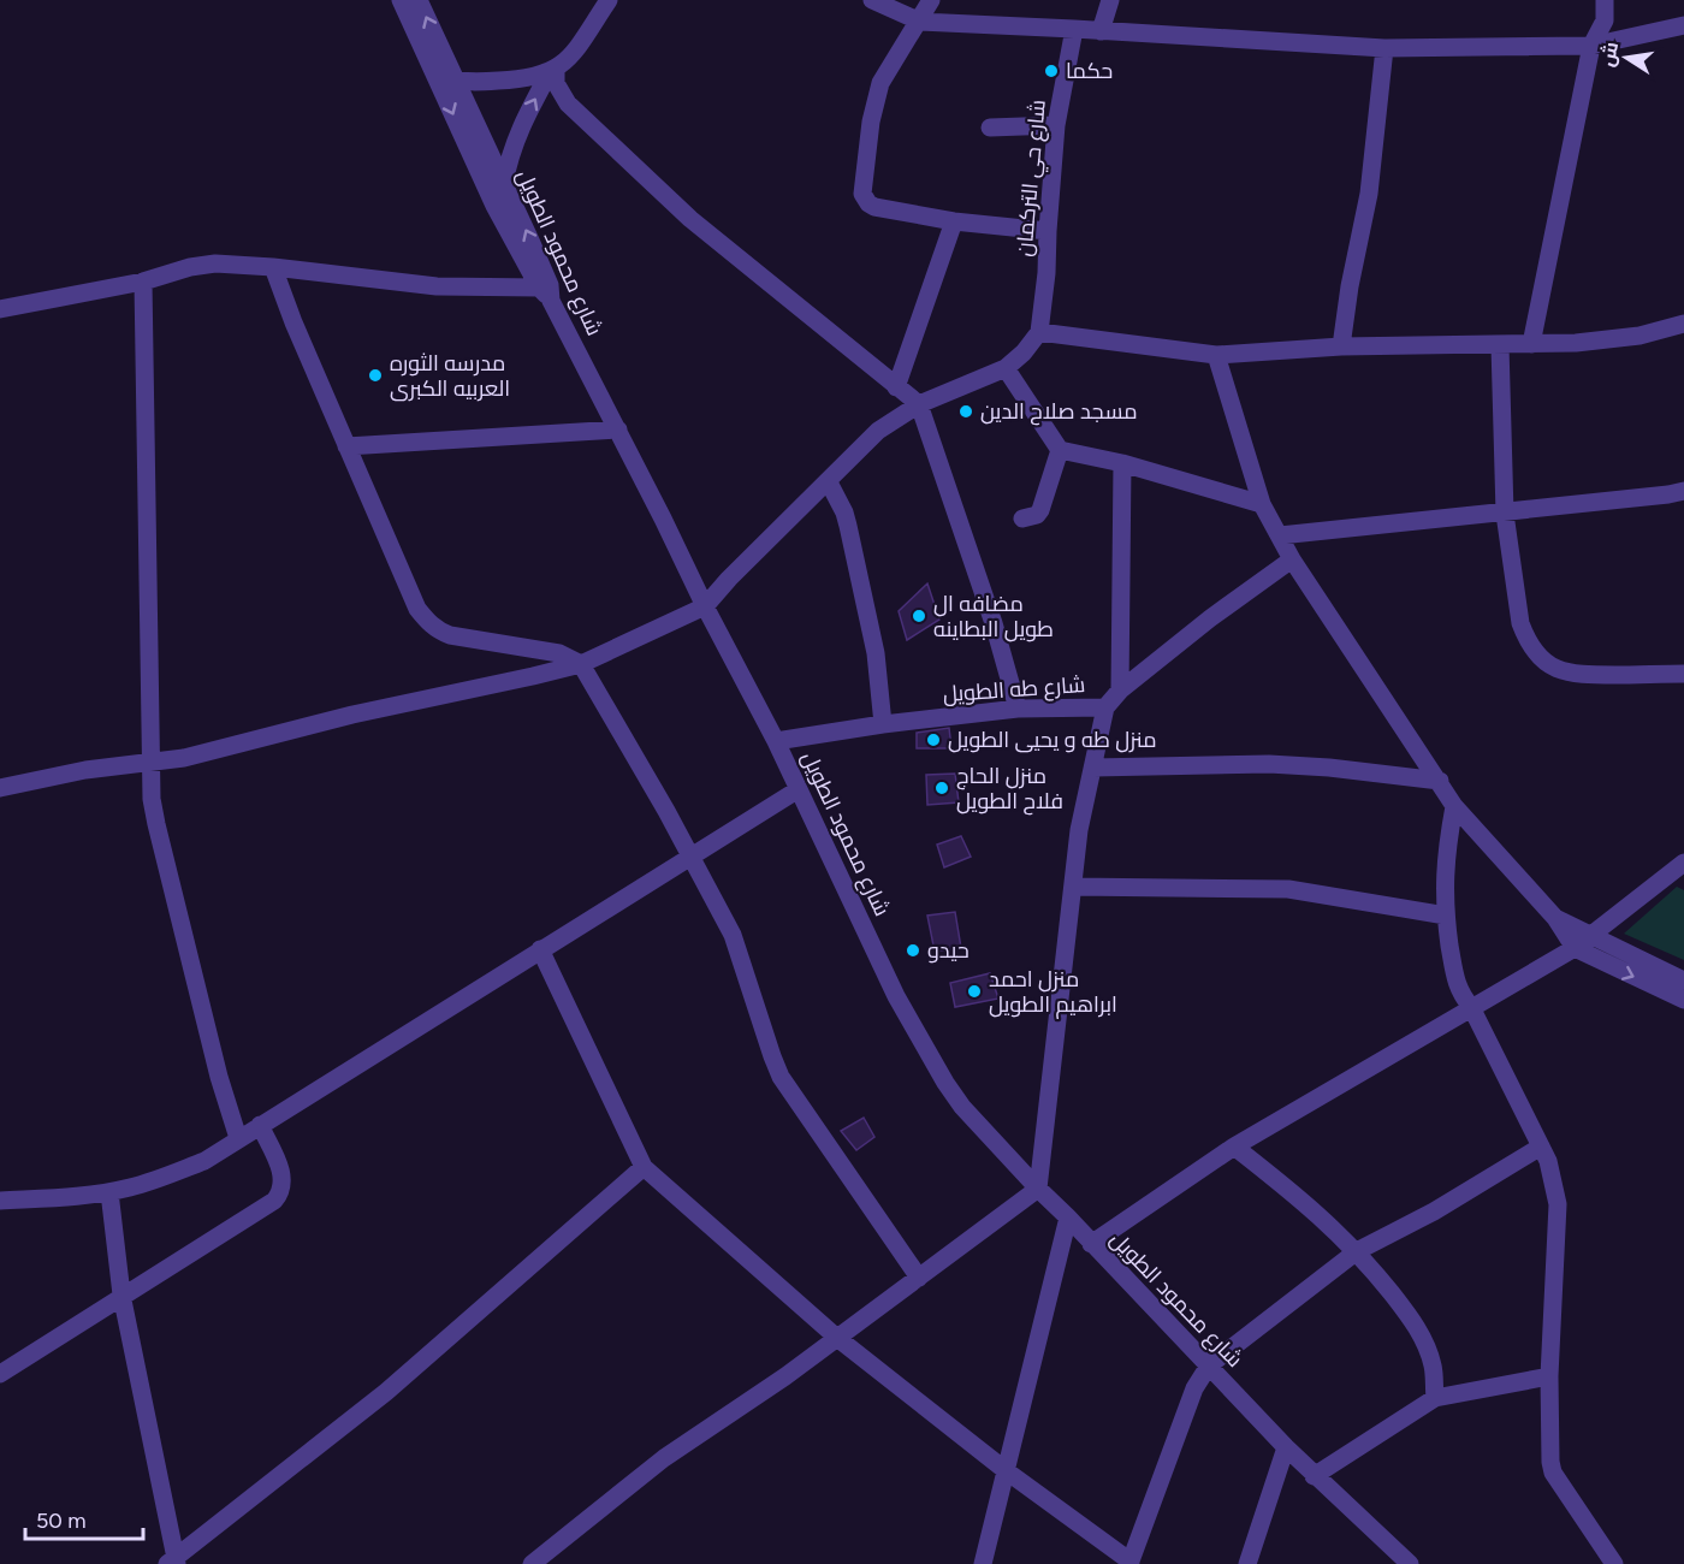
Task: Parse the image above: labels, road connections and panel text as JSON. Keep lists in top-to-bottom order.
{
  "streets": {
    "street": ["شارع حي التركمان", "شارع محمود الطويل", "شارع طه الطويل"]
  },
  "crossings": [
    ["شارع محمود الطويل", "شارع طه الطويل"]
  ],
  "places": [
    "حكما",
    "مدرسه الثوره العربيه الكبرى",
    "مسجد صلاح الدين",
    "مضافه ال طويل البطاينه",
    "منزل طه و يحيى الطويل",
    "منزل الحاج فلاح الطويل",
    "حيدو",
    "منزل احمد ابراهيم الطويل"
  ],
  "scale_bar": "50 m",
  "north": "left"
}
